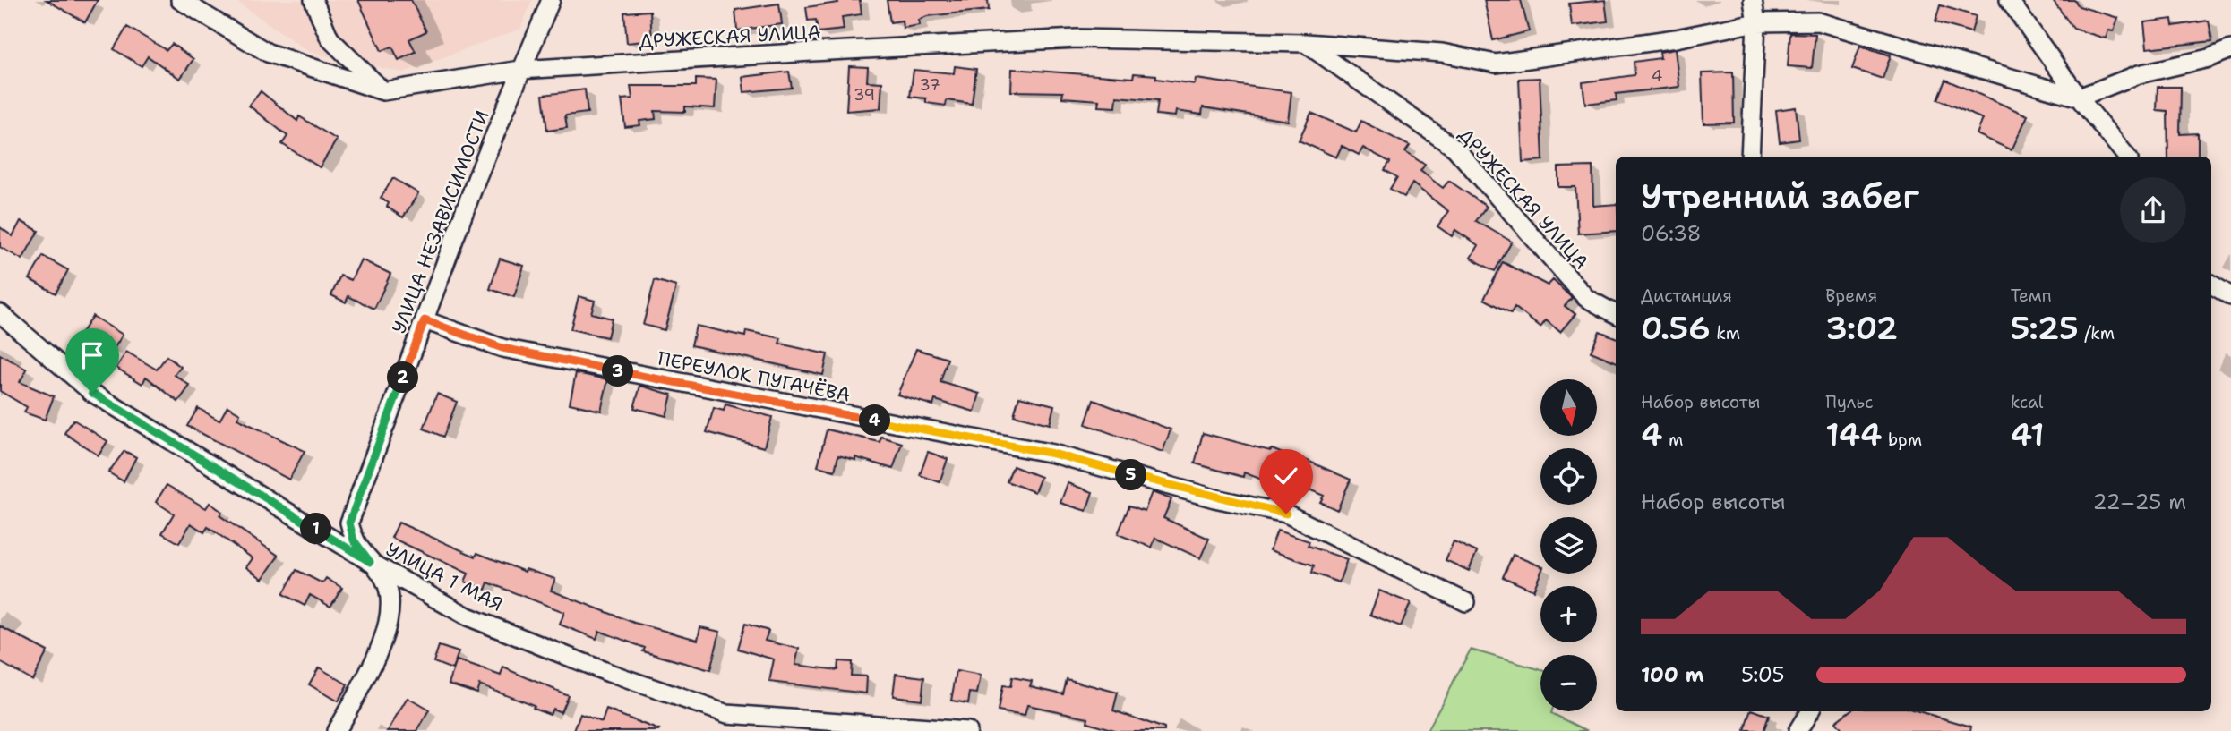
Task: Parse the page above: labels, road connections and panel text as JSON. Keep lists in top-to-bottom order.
{
  "streets": {
    "street": [
      "ДРУЖЕСКАЯ УЛИЦА",
      "УЛИЦА НЕЗАВИСИМОСТИ",
      "ПЕРЕУЛОК ПУГАЧЁВА",
      "УЛИЦА 1 МАЯ"
    ]
  },
  "crossings": [
    ["ДРУЖЕСКАЯ УЛИЦА", "УЛИЦА НЕЗАВИСИМОСТИ"],
    ["УЛИЦА НЕЗАВИСИМОСТИ", "ПЕРЕУЛОК ПУГАЧЁВА"],
    ["УЛИЦА НЕЗАВИСИМОСТИ", "УЛИЦА 1 МАЯ"]
  ],
  "house_numbers": ["4", "37", "39"],
  "north": "bottom",
  "page": {
    "heading": ["Утренний забег", "06:38"],
    "stats": [
      ["Дистанция", "0.56 km"],
      ["Время", "3:02"],
      ["Темп", "5:25 /km"],
      ["Набор высоты", "4 m"],
      ["Пульс", "144 bpm"],
      ["kcal", "41"]
    ],
    "pins": [
      "3",
      "2",
      "4",
      "5",
      "1"
    ],
    "map_buttons": ["+", "−"],
    "chart": ["Набор высоты", "22–25 m"],
    "list": [
      {
        "name": "100 m",
        "note": "5:05"
      }
    ]
  }
}
